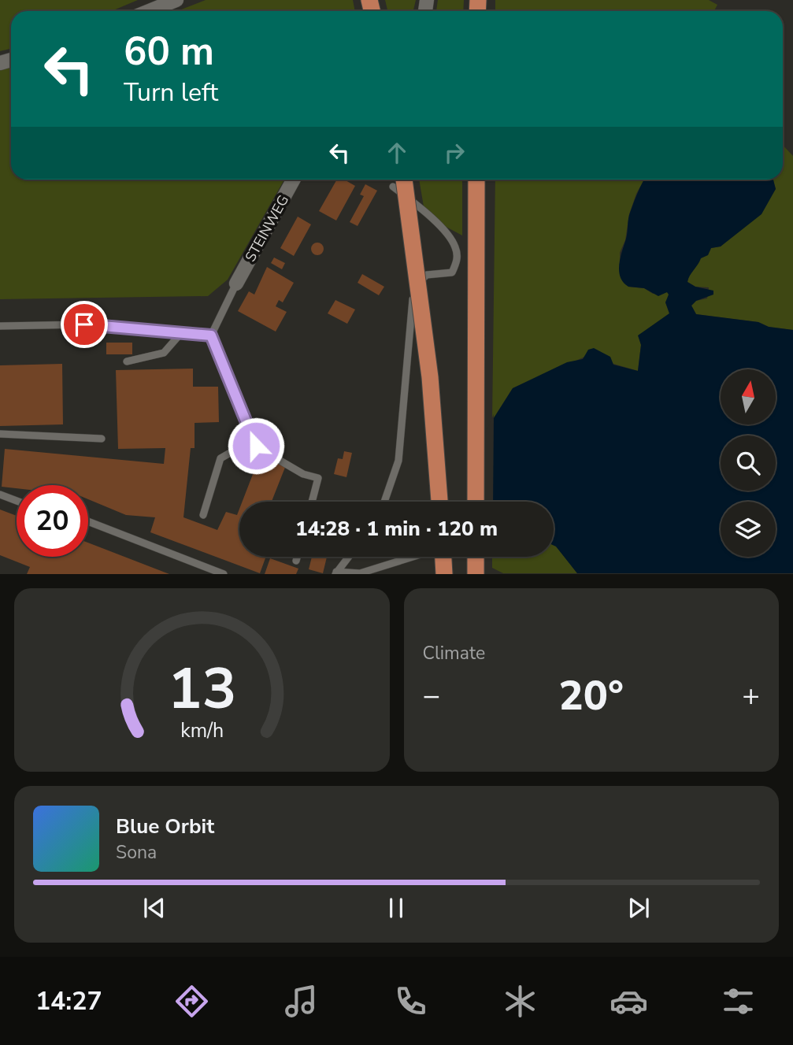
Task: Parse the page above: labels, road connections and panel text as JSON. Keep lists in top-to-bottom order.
{
  "streets": {
    "street": ["STEINWEG"]
  },
  "north": "top",
  "page": {
    "turn": ["60 m", "Turn left"],
    "limit": "20",
    "trip": "14:28 · 1 min · 120 m",
    "tile": "Climate",
    "heat": ["−", "20°", "+"],
    "song": ["Blue Orbit", "Sona"],
    "tabs": "14:27",
    "gauge": ["13", "km/h"]
  }
}
